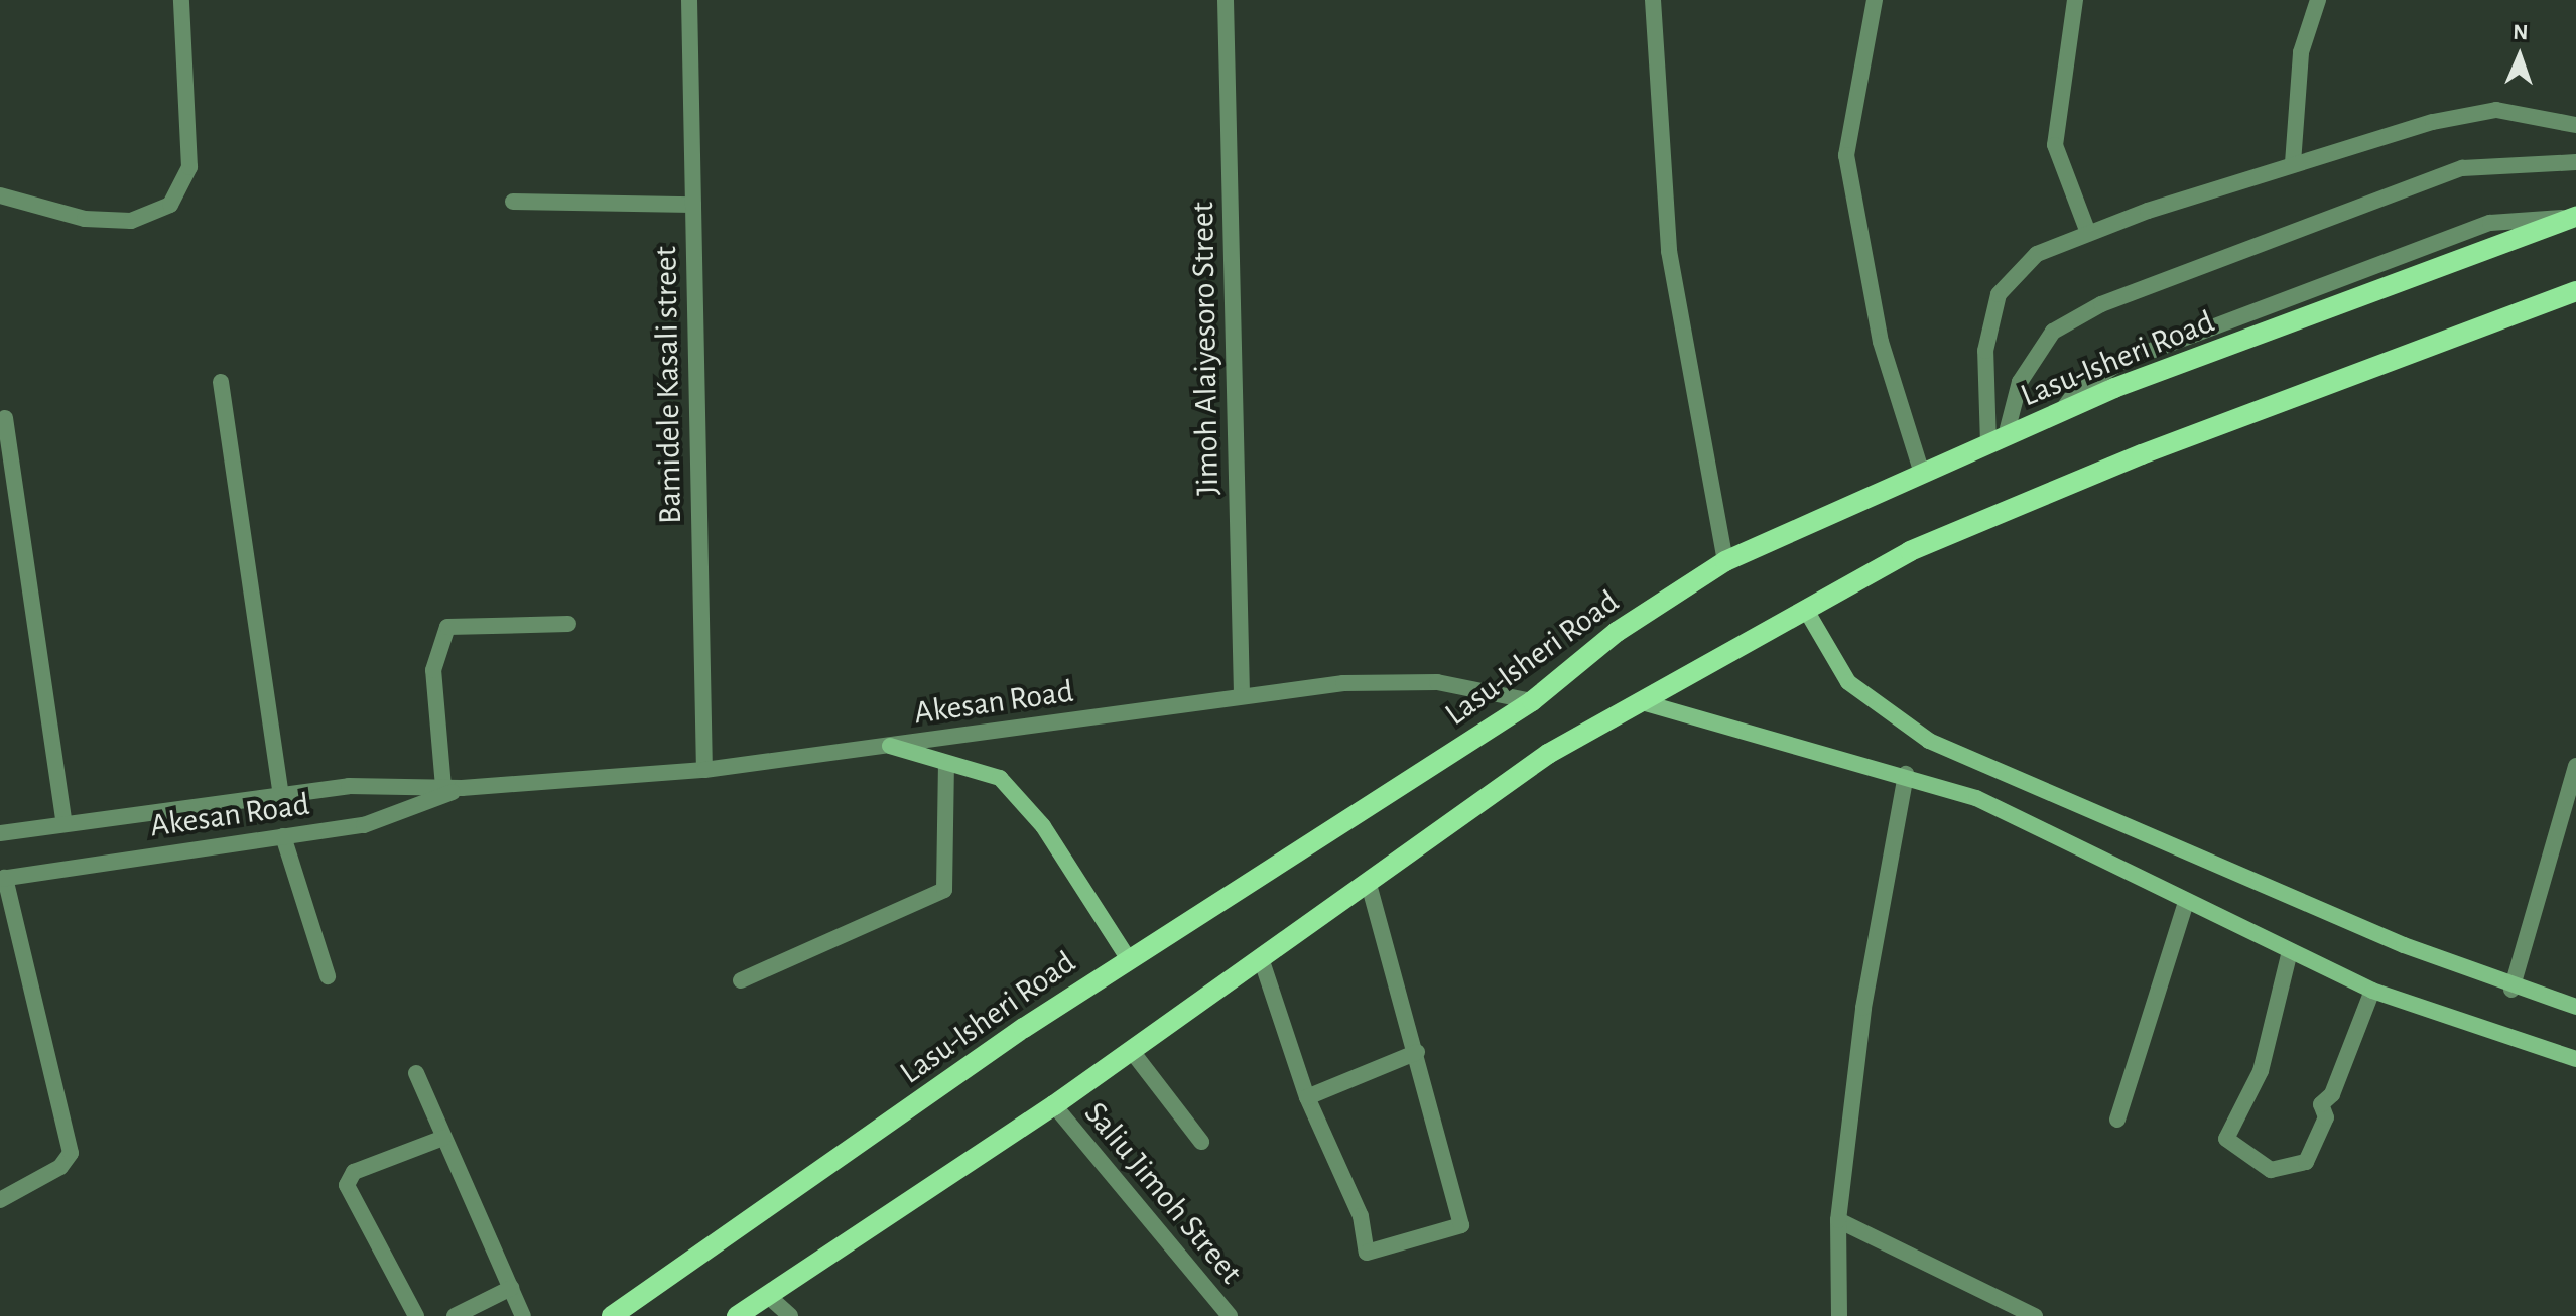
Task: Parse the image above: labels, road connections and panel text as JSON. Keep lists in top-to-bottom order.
{
  "streets": {
    "main road": ["Lasu-Isheri Road"],
    "street": [
      "Jimoh Alaiyesoro Street",
      "Bamidele Kasali street",
      "Akesan Road",
      "Saliu Jimoh Street"
    ]
  },
  "crossings": [
    ["Jimoh Alaiyesoro Street", "Akesan Road"],
    ["Lasu-Isheri Road", "Akesan Road"],
    ["Bamidele Kasali street", "Akesan Road"]
  ],
  "north": "top"
}
